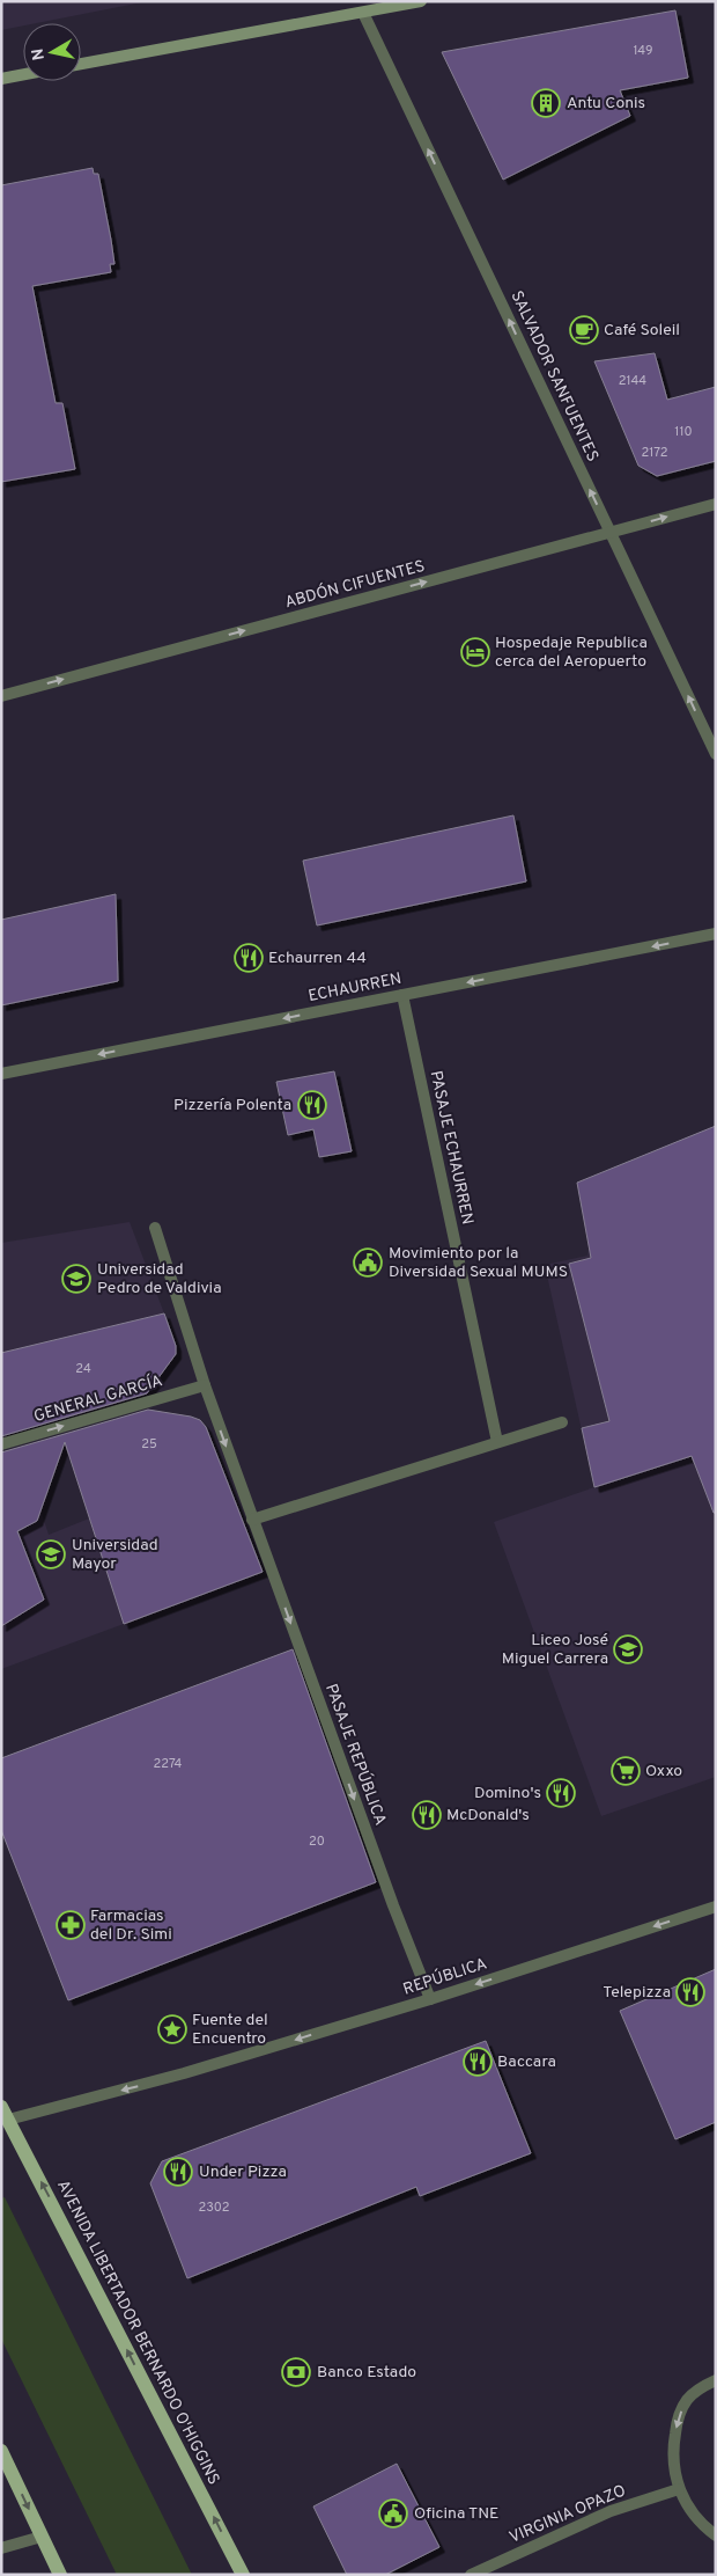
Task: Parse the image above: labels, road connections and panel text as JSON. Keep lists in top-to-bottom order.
{
  "streets": {
    "main road": ["AVENIDA LIBERTADOR BERNARDO O'HIGGINS"],
    "street": [
      "SALVADOR SANFUENTES",
      "ABDÓN CIFUENTES",
      "ECHAURREN",
      "PASAJE ECHAURREN",
      "GENERAL GARCÍA",
      "PASAJE REPÚBLICA",
      "REPÚBLICA",
      "VIRGINIA OPAZO"
    ]
  },
  "crossings": [
    ["SALVADOR SANFUENTES", "ABDÓN CIFUENTES"],
    ["ECHAURREN", "PASAJE ECHAURREN"],
    ["GENERAL GARCÍA", "PASAJE REPÚBLICA"],
    ["PASAJE REPÚBLICA", "REPÚBLICA"],
    ["REPÚBLICA", "AVENIDA LIBERTADOR BERNARDO O'HIGGINS"]
  ],
  "one_way": [
    "SALVADOR SANFUENTES",
    "ABDÓN CIFUENTES",
    "ECHAURREN",
    "GENERAL GARCÍA",
    "PASAJE REPÚBLICA",
    "REPÚBLICA",
    "AVENIDA LIBERTADOR BERNARDO O'HIGGINS"
  ],
  "places": {
    "building": ["Antu Conis"],
    "cafe": ["Café Soleil"],
    "hotel": ["Hospedaje Republica cerca del Aeropuerto"],
    "restaurant": [
      "Echaurren 44",
      "Pizzería Polenta",
      "Domino's",
      "McDonald's",
      "Telepizza",
      "Baccara",
      "Under Pizza"
    ],
    "public building": ["Movimiento por la Diversidad Sexual MUMS", "Oficina TNE"],
    "school or university": ["Universidad Pedro de Valdivia", "Universidad Mayor", "Liceo José Miguel Carrera"],
    "supermarket": ["Oxxo"],
    "pharmacy": ["Farmacias del Dr. Simi"],
    "place": ["Fuente del Encuentro"],
    "bank": ["Banco Estado"]
  },
  "house_numbers": [
    "149",
    "2144",
    "110",
    "2172",
    "24",
    "25",
    "2274",
    "20",
    "2302"
  ],
  "north": "left"
}
